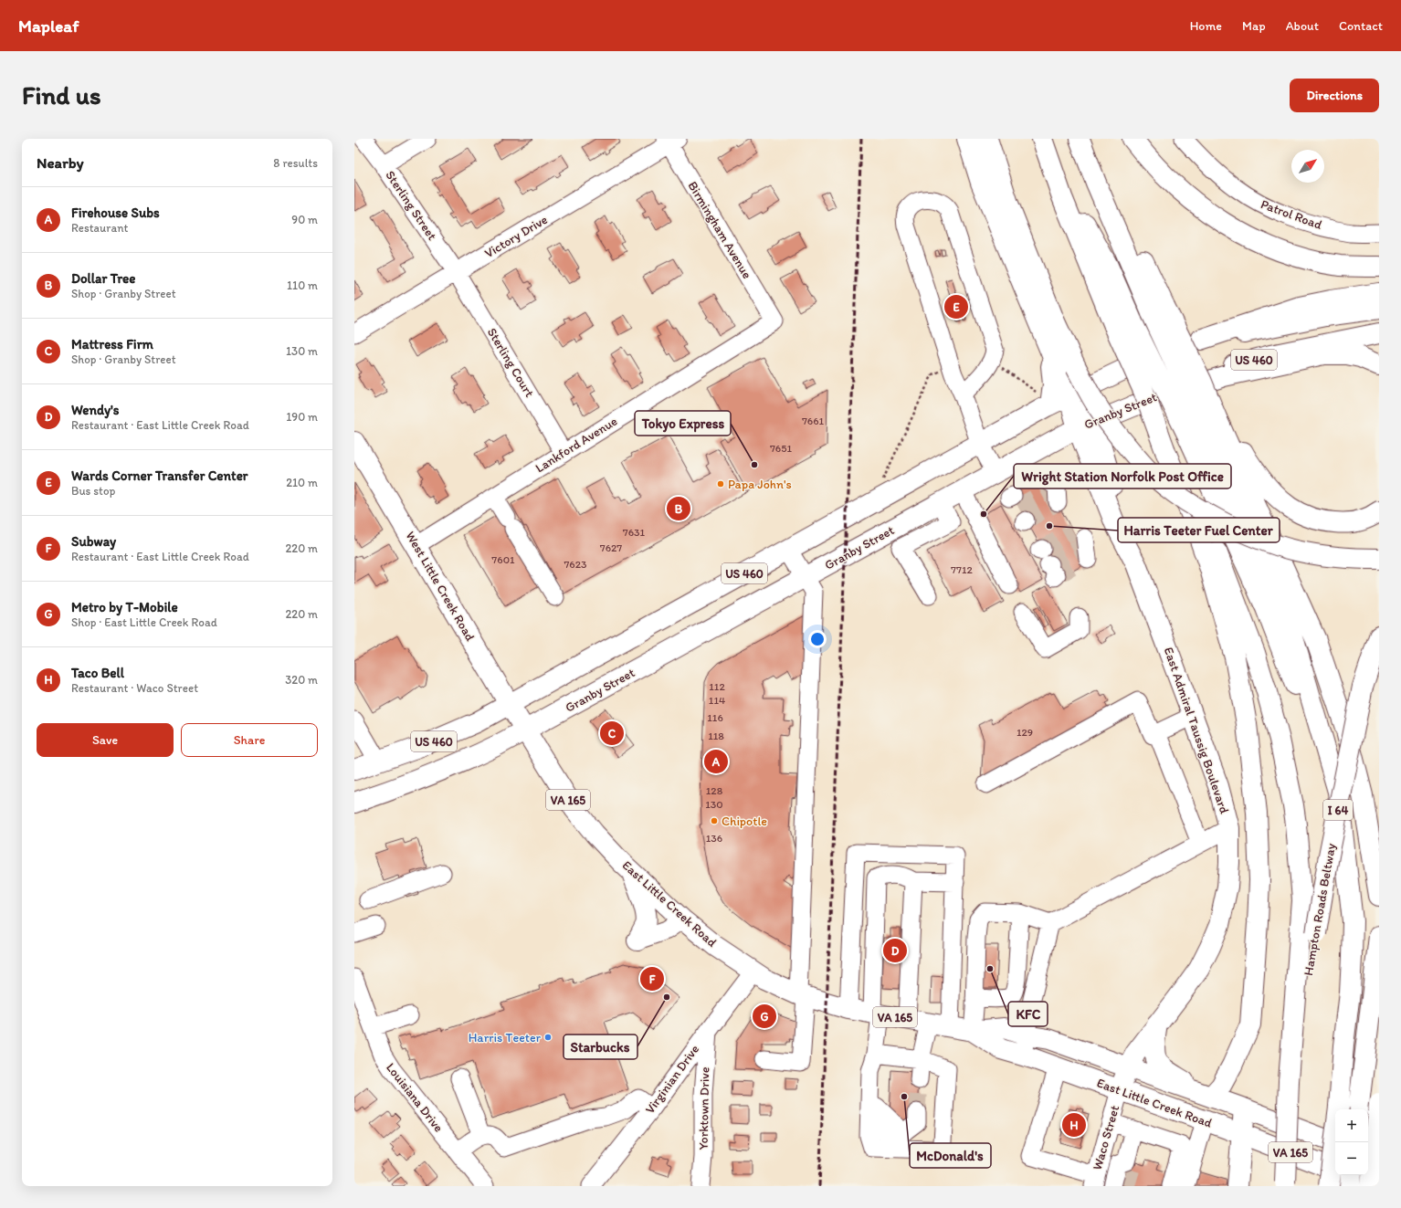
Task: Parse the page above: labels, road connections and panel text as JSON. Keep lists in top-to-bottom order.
{
  "streets": {
    "main road": [
      "US 460",
      "Granby Street",
      "West Little Creek Road",
      "East Admiral Taussig Boulevard",
      "VA 165",
      "I 64",
      "East Little Creek Road",
      "Hampton Roads Beltway"
    ],
    "street": [
      "Sterling Street",
      "Patrol Road",
      "Birmingham Avenue",
      "Victory Drive",
      "Sterling Court",
      "Lankford Avenue",
      "Virginian Drive",
      "Louisiana Drive",
      "Yorktown Drive",
      "Waco Street"
    ]
  },
  "crossings": [
    ["Sterling Street", "Victory Drive"],
    ["Sterling Street", "Sterling Court"],
    ["Birmingham Avenue", "Victory Drive"],
    ["Birmingham Avenue", "Lankford Avenue"],
    ["Victory Drive", "Sterling Court"],
    ["US 460", "West Little Creek Road"],
    ["US 460", "East Admiral Taussig Boulevard"],
    ["Sterling Court", "Lankford Avenue"],
    ["Granby Street", "West Little Creek Road"],
    ["Granby Street", "East Admiral Taussig Boulevard"],
    ["Granby Street", "East Little Creek Road"],
    ["Lankford Avenue", "West Little Creek Road"],
    ["West Little Creek Road", "East Little Creek Road"],
    ["East Admiral Taussig Boulevard", "East Little Creek Road"],
    ["East Admiral Taussig Boulevard", "Waco Street"],
    ["East Little Creek Road", "Virginian Drive"],
    ["East Little Creek Road", "Waco Street"],
    ["Virginian Drive", "Yorktown Drive"]
  ],
  "places": [
    "Tokyo Express",
    "Papa John's",
    "Wright Station Norfolk Post Office",
    "Harris Teeter Fuel Center",
    "Chipotle",
    "KFC",
    "Starbucks",
    "Harris Teeter",
    "McDonald's"
  ],
  "house_numbers": [
    "7661",
    "7651",
    "7631",
    "7627",
    "7601",
    "7623",
    "7712",
    "112",
    "114",
    "116",
    "129",
    "118",
    "128",
    "130",
    "136"
  ],
  "north": "top right",
  "page": {
    "header": "Mapleaf",
    "nav": [
      "Home",
      "Map",
      "About",
      "Contact"
    ],
    "buttons": [
      "Directions",
      ["Save", "Share"]
    ],
    "title": "Find us",
    "heading": ["Nearby", "8 results"],
    "list": [
      {
        "mark": "A",
        "name": "Firehouse Subs",
        "note": "Restaurant",
        "value": "90 m"
      },
      {
        "mark": "B",
        "name": "Dollar Tree",
        "note": "Shop · Granby Street",
        "value": "110 m"
      },
      {
        "mark": "C",
        "name": "Mattress Firm",
        "note": "Shop · Granby Street",
        "value": "130 m"
      },
      {
        "mark": "D",
        "name": "Wendy's",
        "note": "Restaurant · East Little Creek Road",
        "value": "190 m"
      },
      {
        "mark": "E",
        "name": "Wards Corner Transfer Center",
        "note": "Bus stop",
        "value": "210 m"
      },
      {
        "mark": "F",
        "name": "Subway",
        "note": "Restaurant · East Little Creek Road",
        "value": "220 m"
      },
      {
        "mark": "G",
        "name": "Metro by T-Mobile",
        "note": "Shop · East Little Creek Road",
        "value": "220 m"
      },
      {
        "mark": "H",
        "name": "Taco Bell",
        "note": "Restaurant · Waco Street",
        "value": "320 m"
      }
    ],
    "pins": [
      "E",
      "B",
      "C",
      "A",
      "D",
      "F",
      "G",
      "H"
    ],
    "map_buttons": ["+", "−"]
  }
}
